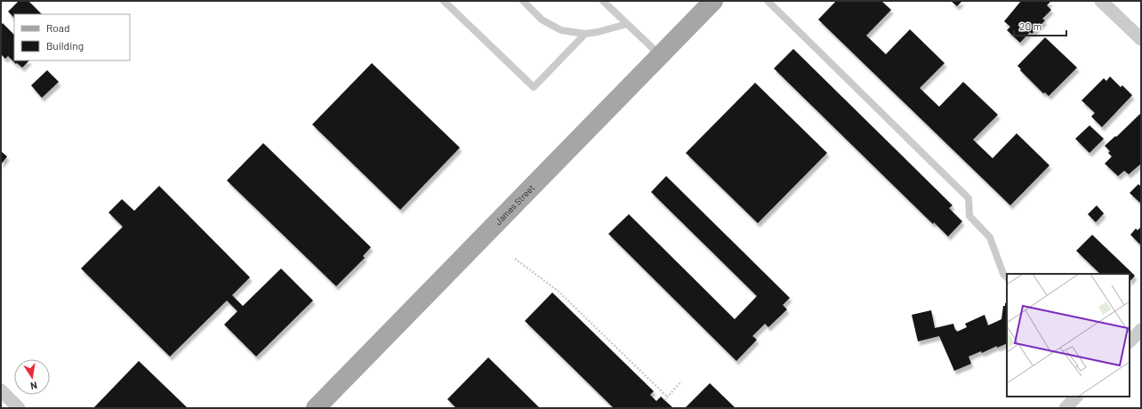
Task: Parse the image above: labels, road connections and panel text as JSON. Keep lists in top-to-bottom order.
{
  "streets": {
    "main road": ["James Street"]
  },
  "legend": ["Road", "Building"],
  "scale_bar": "20 m",
  "north": "bottom"
}
